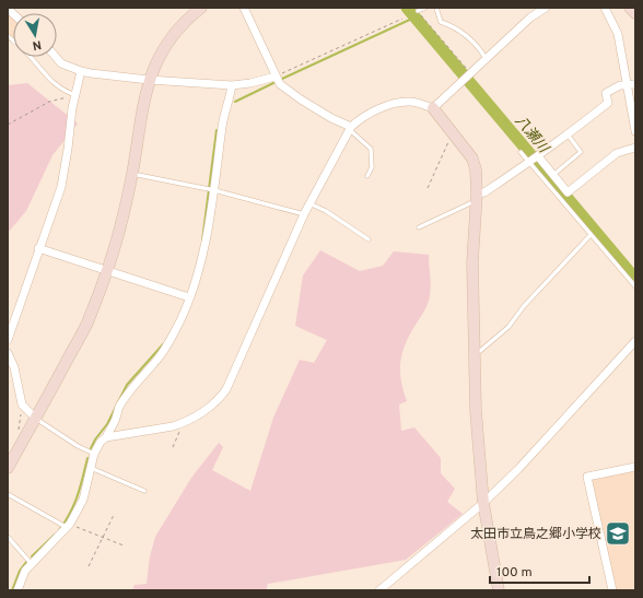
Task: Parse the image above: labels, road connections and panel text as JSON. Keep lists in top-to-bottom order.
{
  "water": ["八瀬川"],
  "places": {
    "school or university": ["太田市立鳥之郷小学校"]
  },
  "scale_bar": "100 m",
  "north": "bottom"
}
